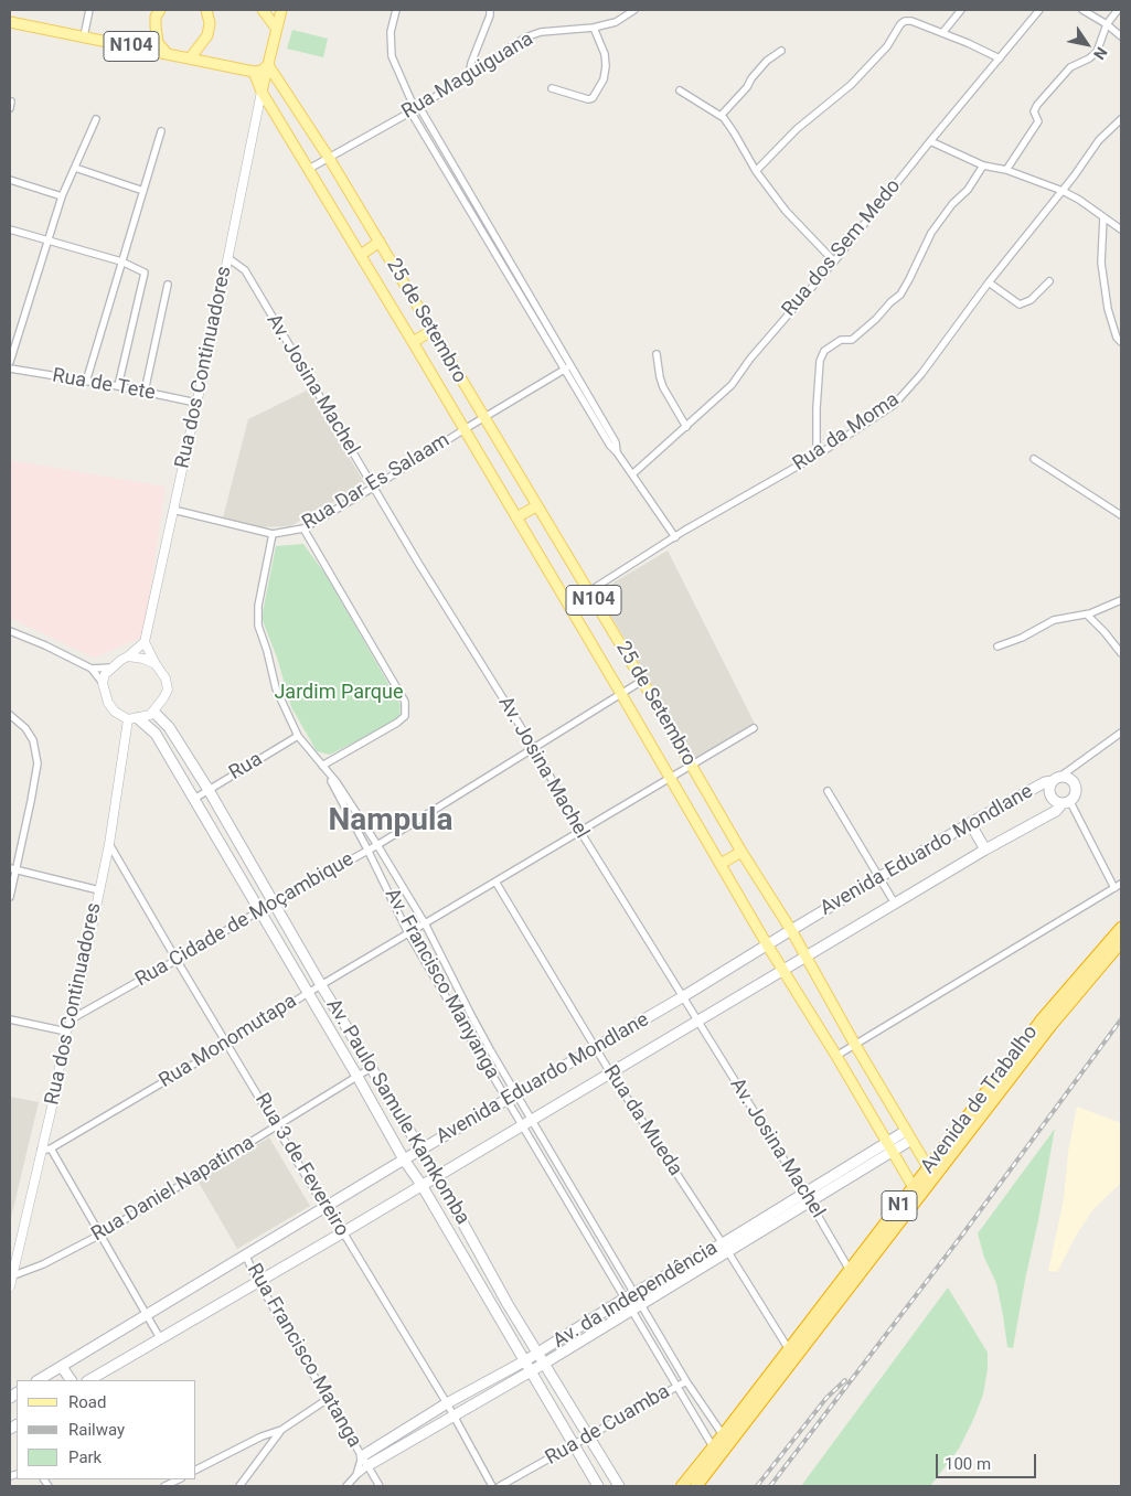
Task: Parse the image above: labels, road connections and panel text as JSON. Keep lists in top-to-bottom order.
{
  "streets": {
    "highway": ["Avenida de Trabalho", "N1"],
    "main road": [
      "N104",
      "25 de Setembro",
      "Avenida Eduardo Mondlane",
      "Av. Paulo Samule Kamkomba",
      "Av. da Independência"
    ],
    "street": [
      "Rua Maguiguana",
      "Rua dos Sem Medo",
      "Rua dos Continuadores",
      "Rua de Tete",
      "Av. Josina Machel",
      "Rua da Moma",
      "Rua Dar Es Salaam",
      "Rua",
      "Rua Cidade de Moçambique",
      "Av. Francisco Manyanga",
      "Rua Monomutapa",
      "Rua da Mueda",
      "Rua 3 de Fevereiro",
      "Rua Daniel Napatima",
      "Rua Francisco Matanga",
      "Rua de Cuamba"
    ]
  },
  "crossings": [
    ["N104", "25 de Setembro"],
    ["N104", "Rua dos Continuadores"],
    ["N104", "Avenida de Trabalho"],
    ["N104", "Av. da Independência"],
    ["Rua Maguiguana", "25 de Setembro"],
    ["25 de Setembro", "Rua dos Continuadores"],
    ["25 de Setembro", "Rua da Moma"],
    ["25 de Setembro", "Rua Dar Es Salaam"],
    ["25 de Setembro", "Avenida Eduardo Mondlane"],
    ["25 de Setembro", "Rua Cidade de Moçambique"],
    ["25 de Setembro", "Rua Monomutapa"],
    ["25 de Setembro", "Avenida de Trabalho"],
    ["25 de Setembro", "Av. da Independência"],
    ["Rua dos Continuadores", "Rua de Tete"],
    ["Rua dos Continuadores", "Av. Josina Machel"],
    ["Rua dos Continuadores", "Rua Dar Es Salaam"],
    ["Rua dos Continuadores", "Rua Cidade de Moçambique"],
    ["Rua dos Continuadores", "Rua Monomutapa"],
    ["Rua dos Continuadores", "Av. Paulo Samule Kamkomba"],
    ["Rua dos Continuadores", "Rua 3 de Fevereiro"],
    ["Rua dos Continuadores", "Rua Daniel Napatima"],
    ["Av. Josina Machel", "Rua Dar Es Salaam"],
    ["Av. Josina Machel", "Avenida Eduardo Mondlane"],
    ["Av. Josina Machel", "Rua Cidade de Moçambique"],
    ["Av. Josina Machel", "Rua Monomutapa"],
    ["Av. Josina Machel", "Avenida de Trabalho"],
    ["Av. Josina Machel", "Av. da Independência"],
    ["Rua Dar Es Salaam", "Av. Francisco Manyanga"],
    ["Rua", "Av. Francisco Manyanga"],
    ["Rua", "Av. Paulo Samule Kamkomba"],
    ["Avenida Eduardo Mondlane", "Av. Francisco Manyanga"],
    ["Avenida Eduardo Mondlane", "Av. Paulo Samule Kamkomba"],
    ["Avenida Eduardo Mondlane", "Rua da Mueda"],
    ["Avenida Eduardo Mondlane", "Rua 3 de Fevereiro"],
    ["Avenida Eduardo Mondlane", "Rua Francisco Matanga"],
    ["Rua Cidade de Moçambique", "Av. Francisco Manyanga"],
    ["Rua Cidade de Moçambique", "Av. Paulo Samule Kamkomba"],
    ["Rua Cidade de Moçambique", "Rua 3 de Fevereiro"],
    ["Av. Francisco Manyanga", "Rua Monomutapa"],
    ["Av. Francisco Manyanga", "Avenida de Trabalho"],
    ["Av. Francisco Manyanga", "Av. da Independência"],
    ["Av. Francisco Manyanga", "Rua de Cuamba"],
    ["Rua Monomutapa", "Av. Paulo Samule Kamkomba"],
    ["Rua Monomutapa", "Rua da Mueda"],
    ["Rua Monomutapa", "Rua 3 de Fevereiro"],
    ["Avenida de Trabalho", "Rua da Mueda"],
    ["Av. Paulo Samule Kamkomba", "Rua Daniel Napatima"],
    ["Av. Paulo Samule Kamkomba", "Av. da Independência"],
    ["Av. Paulo Samule Kamkomba", "Rua de Cuamba"],
    ["Rua da Mueda", "Av. da Independência"],
    ["Rua 3 de Fevereiro", "Rua Daniel Napatima"],
    ["Rua 3 de Fevereiro", "Av. da Independência"],
    ["Av. da Independência", "Rua Francisco Matanga"]
  ],
  "districts": ["Nampula"],
  "parks": ["Jardim Parque"],
  "legend": ["Road", "Railway", "Park"],
  "scale_bar": "100 m",
  "north": "bottom right"
}
